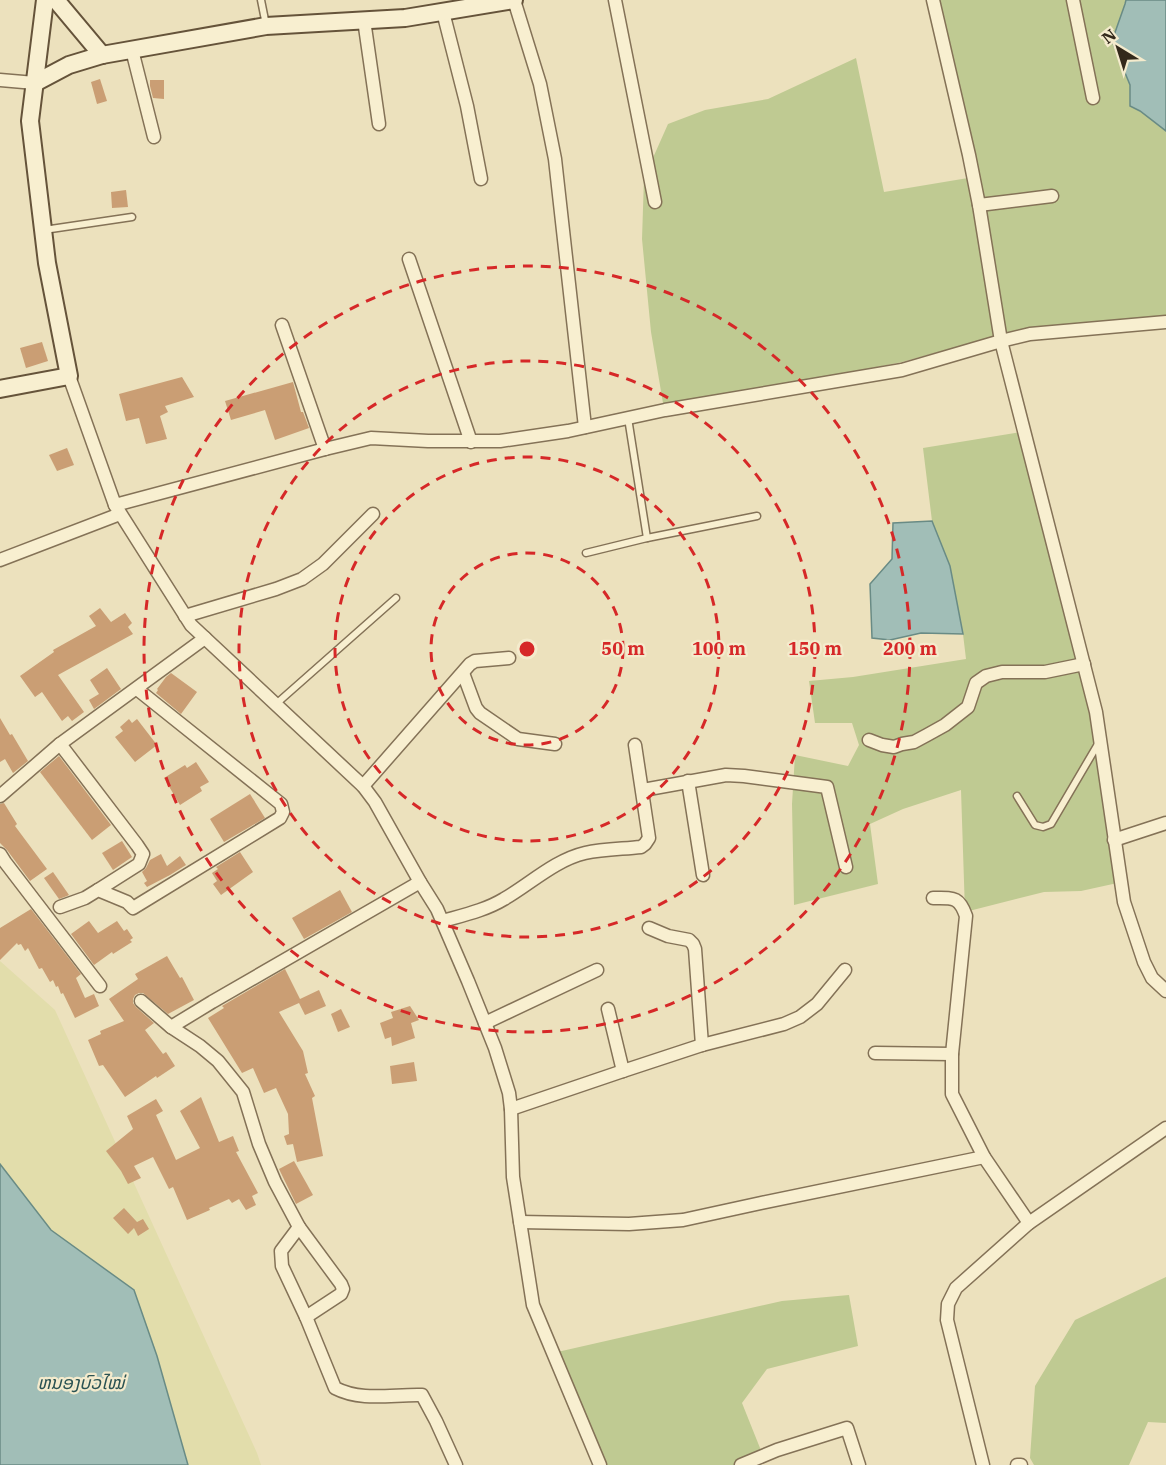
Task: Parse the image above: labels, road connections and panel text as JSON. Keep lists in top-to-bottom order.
{
  "water": ["ຫນອງບົວໄໝ່"],
  "north": "top left",
  "rings": [
    "50 m",
    "100 m",
    "150 m",
    "200 m"
  ]
}
